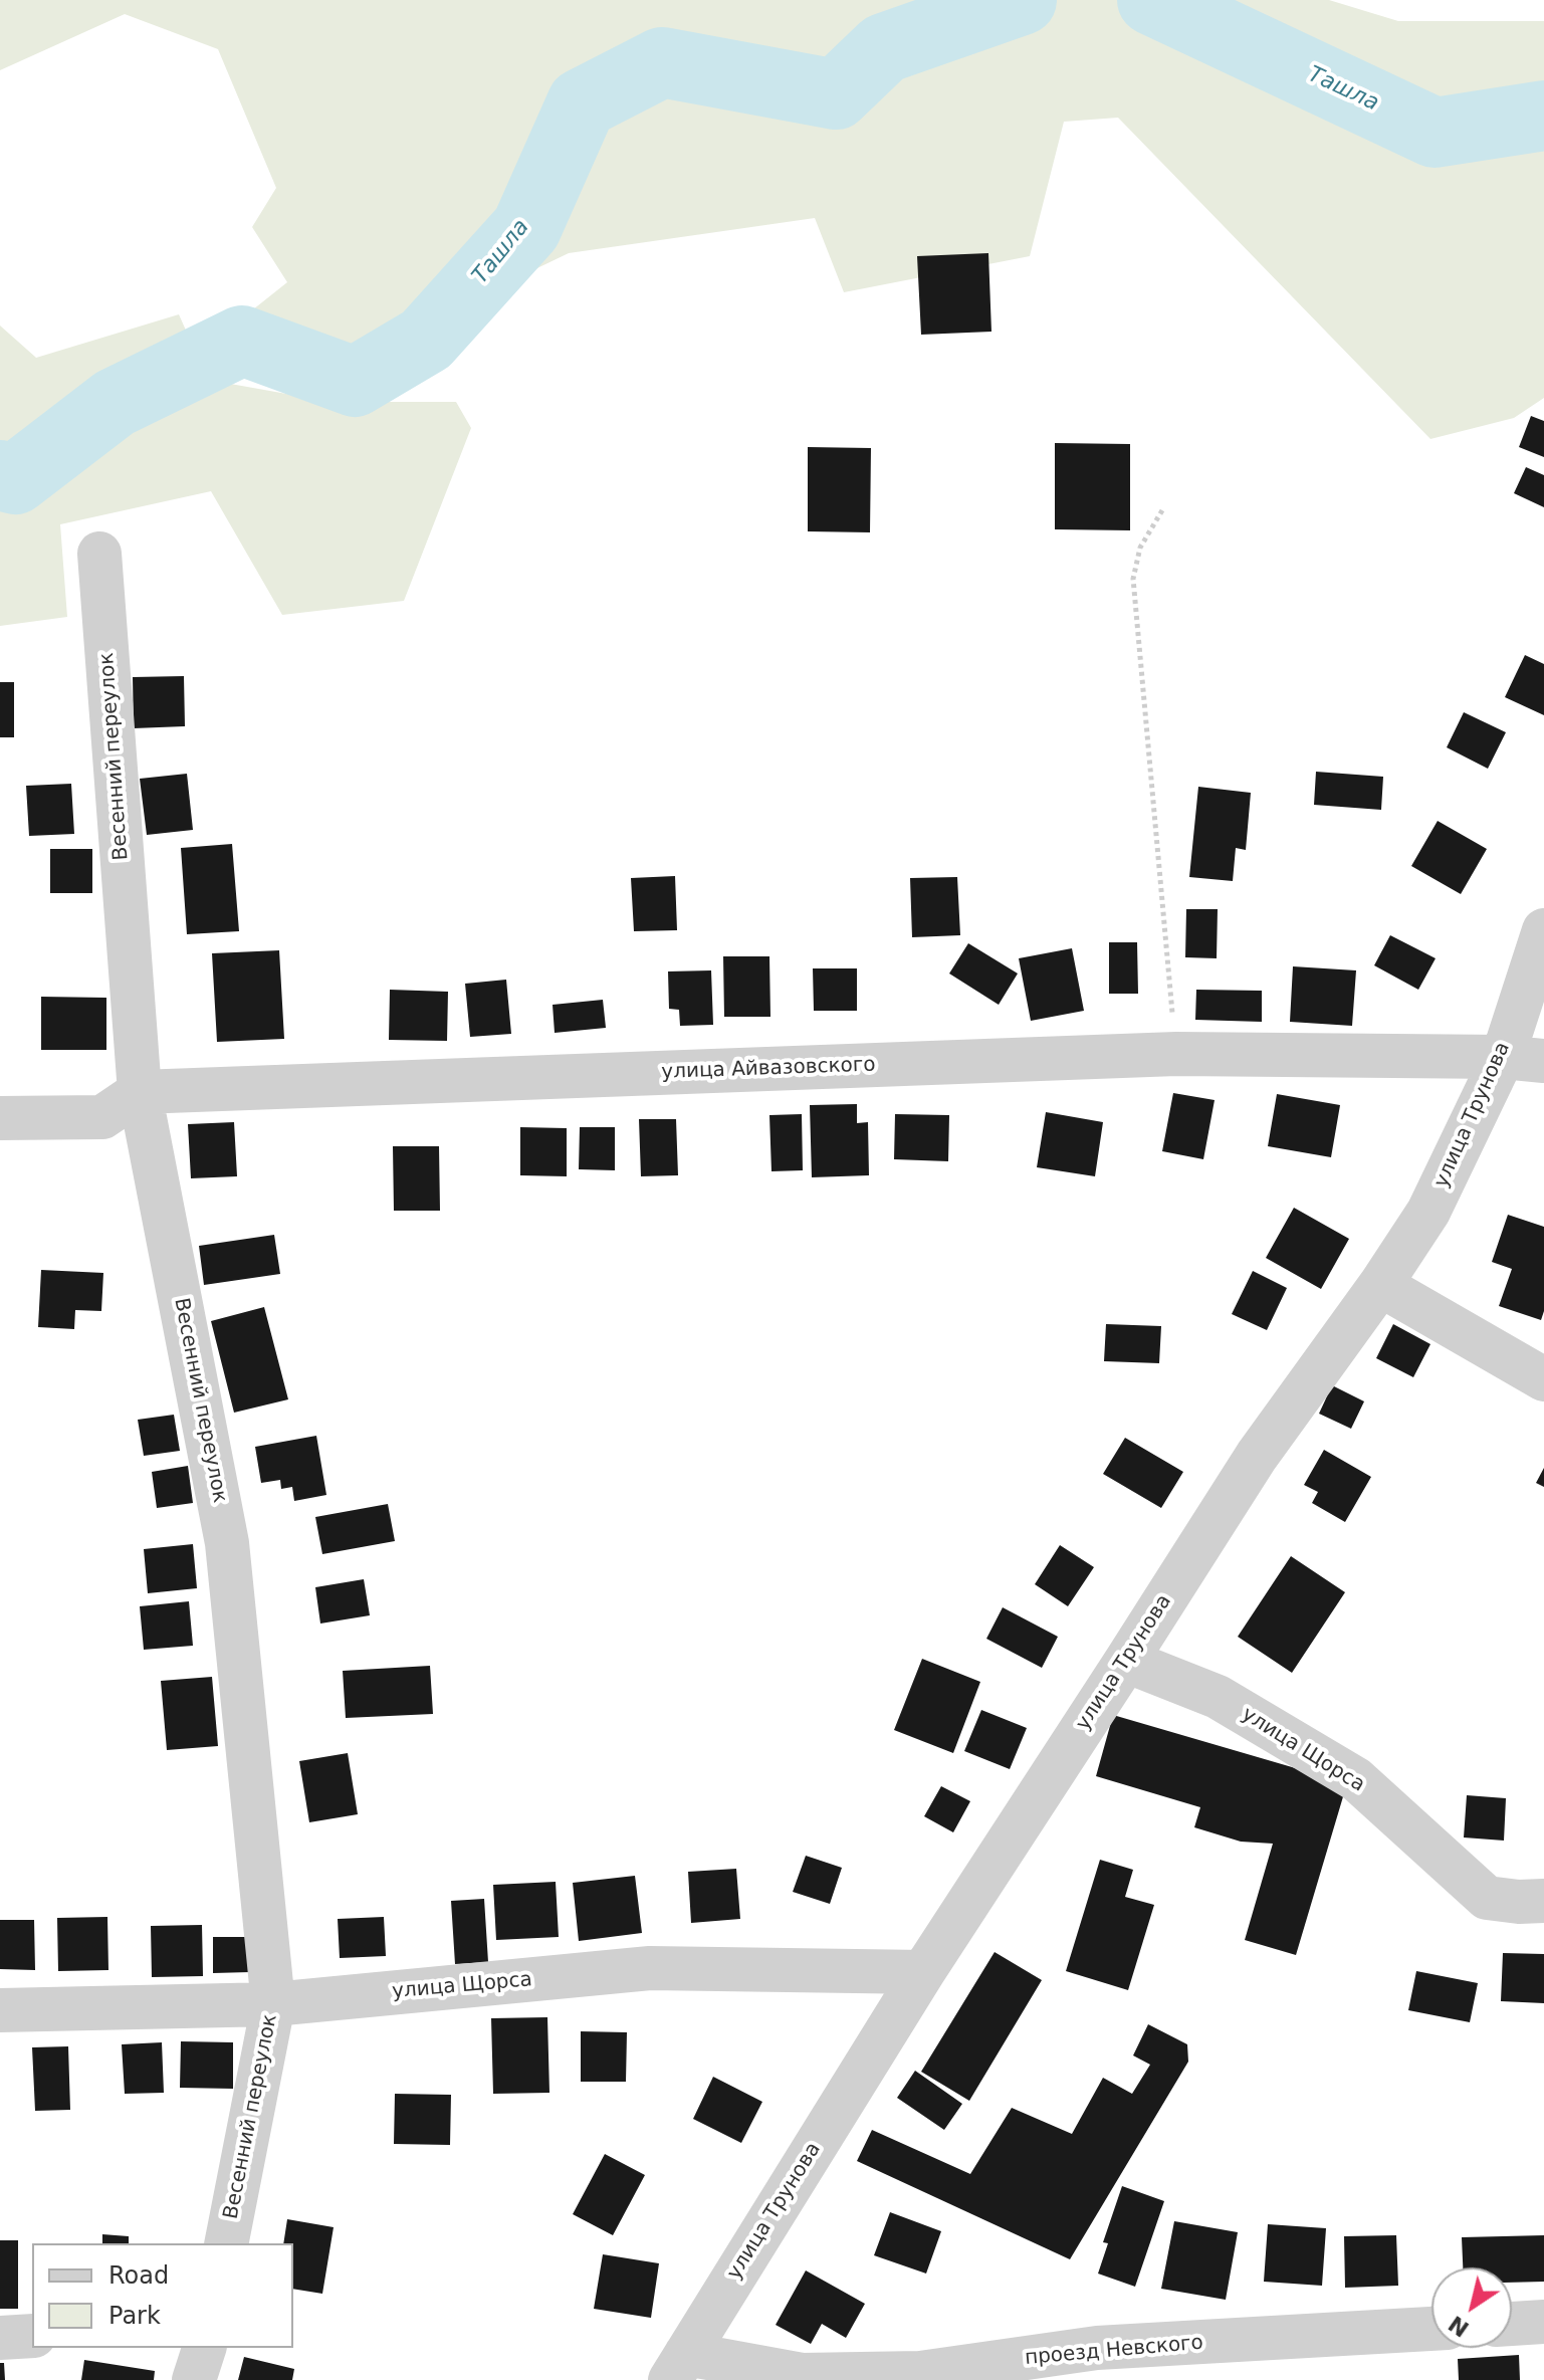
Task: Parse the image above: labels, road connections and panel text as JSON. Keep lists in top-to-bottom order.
{
  "streets": {
    "street": [
      "Весенний переулок",
      "улица Айвазовского",
      "улица Трунова",
      "улица Щорса",
      "проезд Невского"
    ]
  },
  "crossings": [
    ["Весенний переулок", "улица Айвазовского"],
    ["Весенний переулок", "улица Щорса"],
    ["улица Айвазовского", "улица Трунова"],
    ["улица Трунова", "улица Щорса"],
    ["улица Трунова", "проезд Невского"]
  ],
  "water": ["Ташла"],
  "legend": ["Road", "Park"],
  "north": "bottom left"
}
